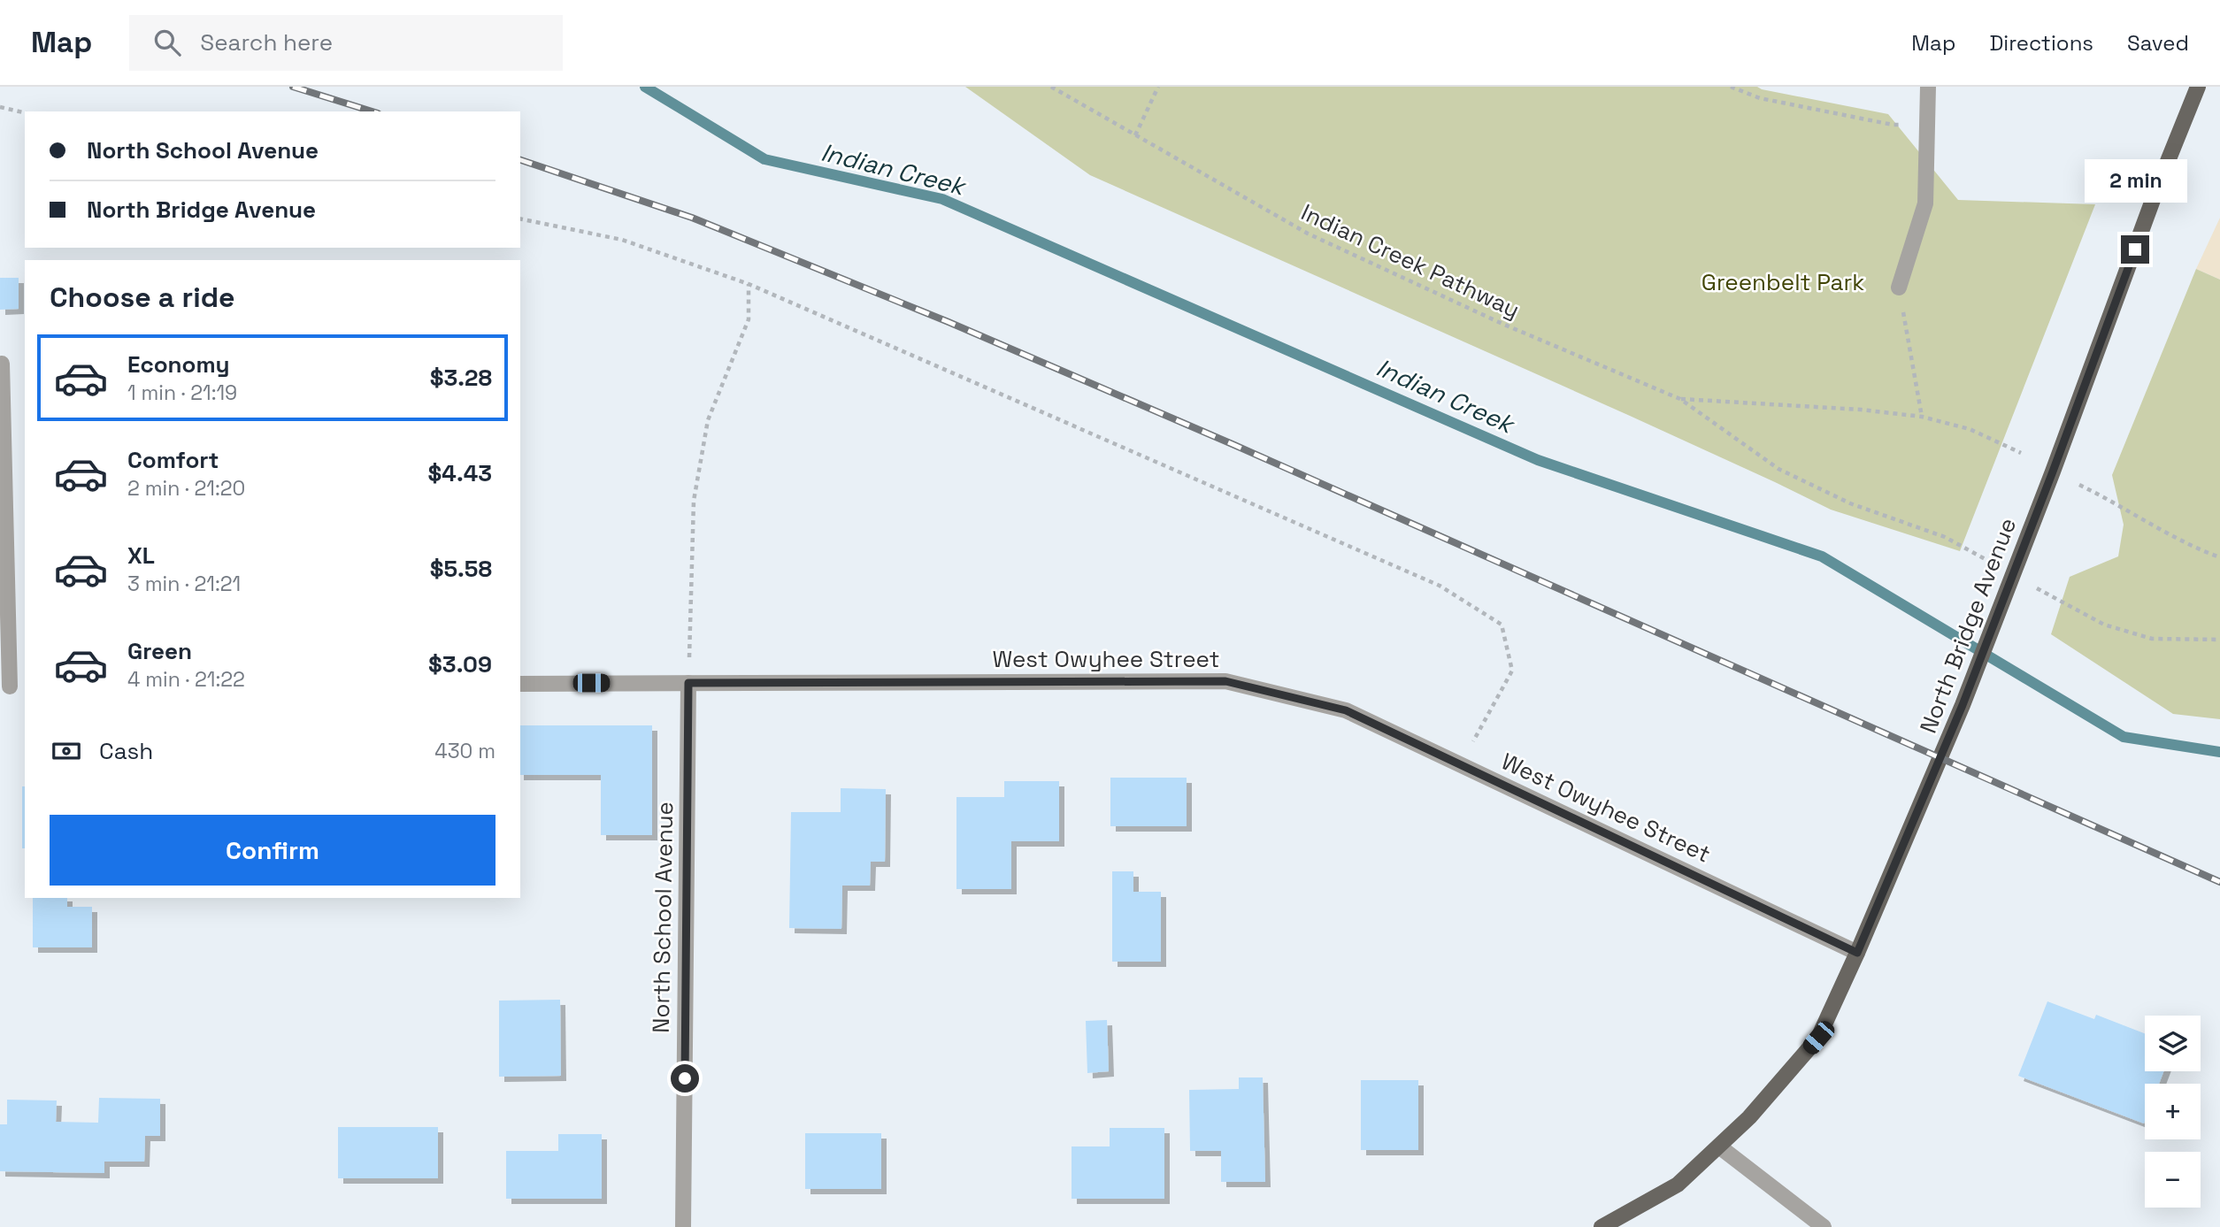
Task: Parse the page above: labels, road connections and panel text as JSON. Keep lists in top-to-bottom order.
{
  "streets": {
    "main road": ["North Bridge Avenue"],
    "street": ["West Owyhee Street", "North School Avenue"],
    "path": ["Indian Creek Pathway"]
  },
  "crossings": [
    ["North Bridge Avenue", "West Owyhee Street"],
    ["West Owyhee Street", "North School Avenue"]
  ],
  "water": ["Indian Creek"],
  "parks": ["Greenbelt Park"],
  "page": {
    "header": "Map",
    "search": "Search here",
    "nav": ["Map", "Directions", "Saved"],
    "banner": ["North School Avenue", "North Bridge Avenue"],
    "bubble": "2 min",
    "heading": "Choose a ride",
    "list": [
      {
        "name": "Economy",
        "note": "1 min · 21:19",
        "value": "$3.28"
      },
      {
        "name": "Comfort",
        "note": "2 min · 21:20",
        "value": "$4.43"
      },
      {
        "name": "XL",
        "note": "3 min · 21:21",
        "value": "$5.58"
      },
      {
        "name": "Green",
        "note": "4 min · 21:22",
        "value": "$3.09"
      }
    ],
    "pay": ["Cash", "430 m"],
    "buttons": "Confirm",
    "map_buttons": ["+", "−"]
  }
}
